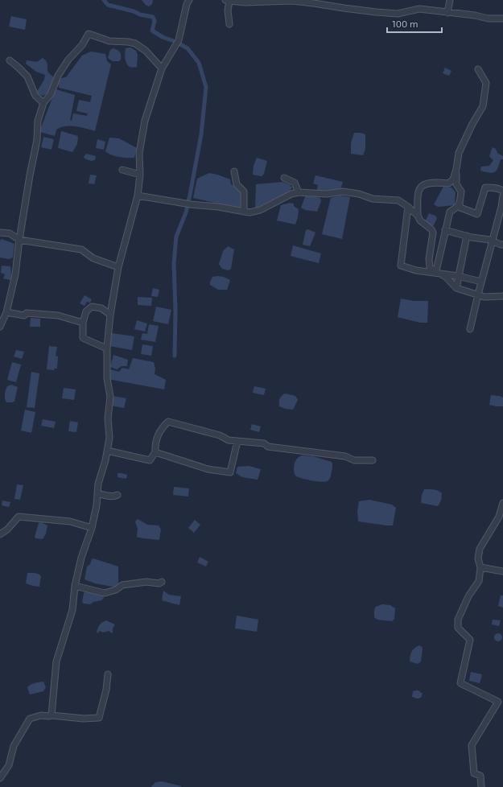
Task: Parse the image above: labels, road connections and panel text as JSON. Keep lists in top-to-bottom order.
{
  "scale_bar": "100 m"
}
